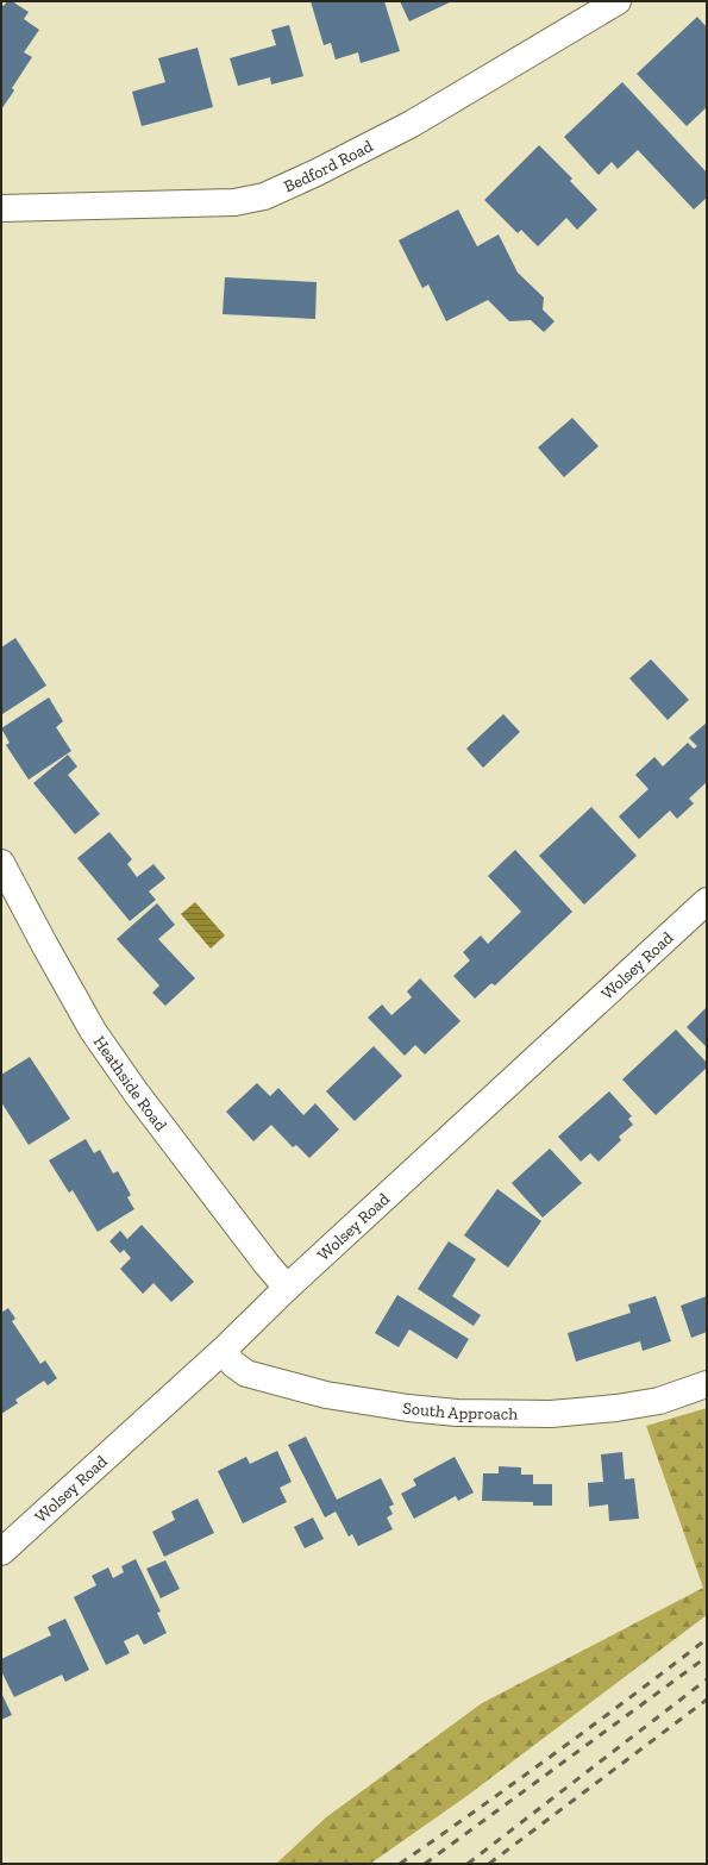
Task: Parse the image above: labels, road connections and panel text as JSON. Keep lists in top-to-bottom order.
{
  "streets": {
    "street": [
      "Bedford Road",
      "Wolsey Road",
      "Heathside Road",
      "South Approach"
    ]
  },
  "crossings": [
    ["Wolsey Road", "Heathside Road"],
    ["Wolsey Road", "South Approach"]
  ]
}
